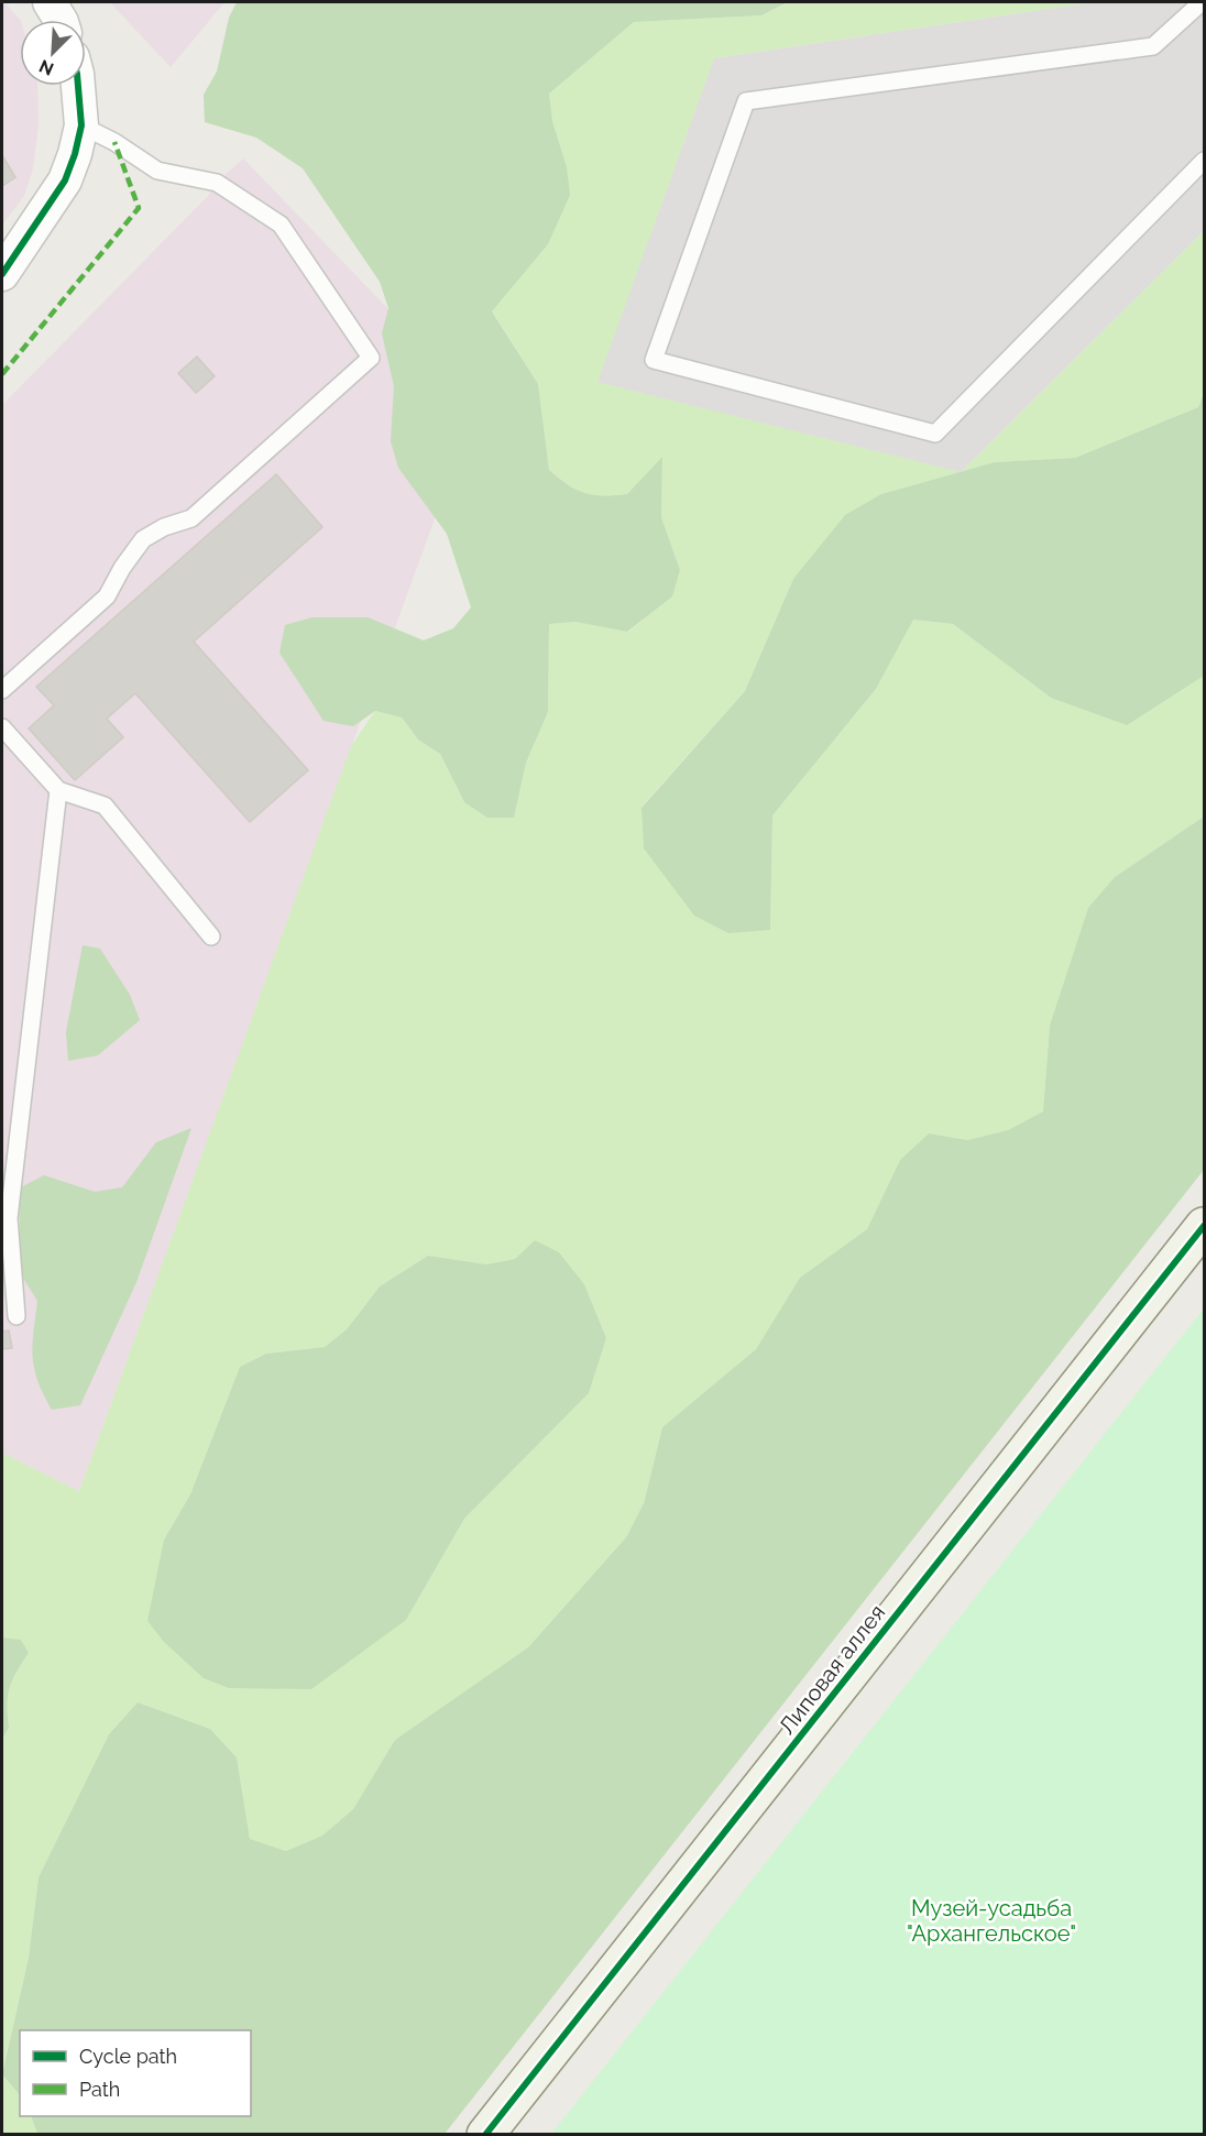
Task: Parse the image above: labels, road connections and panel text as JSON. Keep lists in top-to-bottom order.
{
  "streets": {
    "street": ["Липовая аллея"]
  },
  "parks": ["Музей-усадьба \"Архангельское\""],
  "legend": ["Cycle path", "Path"],
  "north": "bottom left"
}
